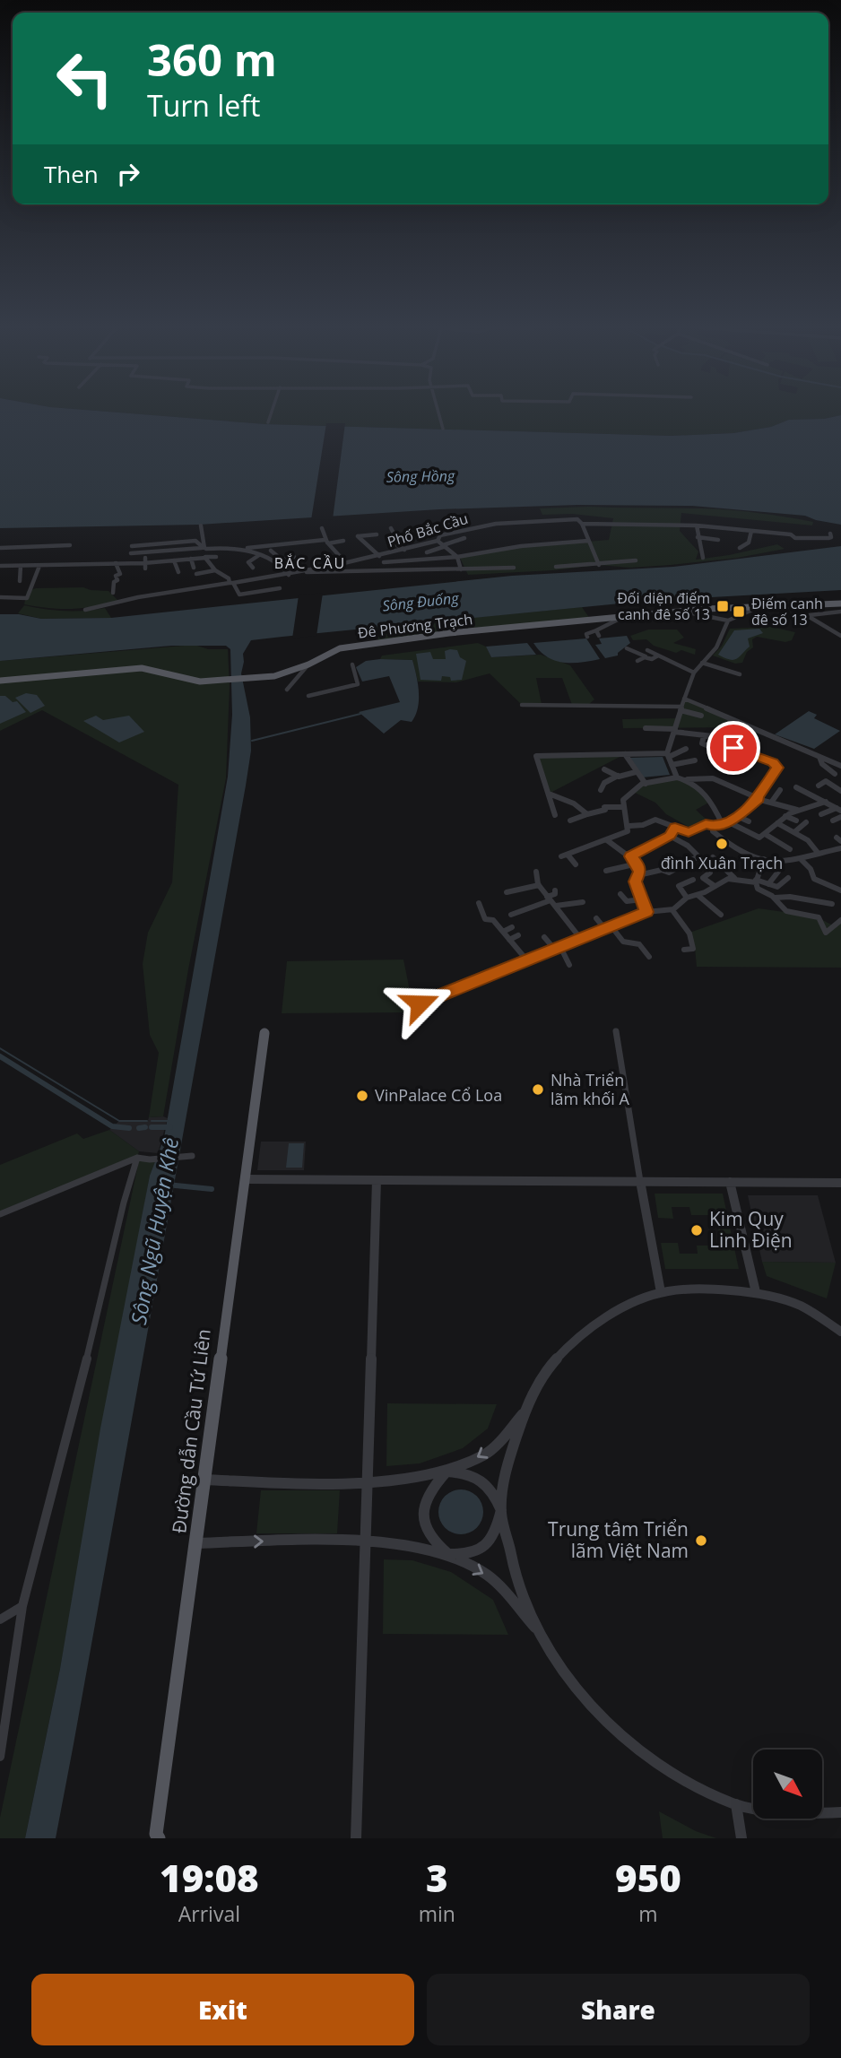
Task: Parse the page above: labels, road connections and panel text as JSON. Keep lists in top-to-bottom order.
{
  "streets": {
    "main road": ["Đê Phương Trạch", "Đường dẫn Cầu Tứ Liên"],
    "street": ["Phố Bắc Cầu"]
  },
  "districts": ["BẮC CẦU"],
  "water": ["Sông Hồng", "Sông Đuống", "Sông Ngũ Huyện Khê"],
  "places": {
    "transit": ["Đối diện điếm canh đê số 13", "Điếm canh đê số 13"],
    "other": [
      "đình Xuân Trạch",
      "Nhà Triển lãm khối A",
      "VinPalace Cổ Loa",
      "Kim Quy Linh Điện",
      "Trung tâm Triển lãm Việt Nam"
    ]
  },
  "north": "bottom right",
  "page": {
    "turn": ["360 m", "Turn left"],
    "then": "Then",
    "eta": [
      "19:08",
      "Arrival",
      "3",
      "min",
      "950",
      "m"
    ],
    "buttons": ["Exit", "Share"]
  }
}
